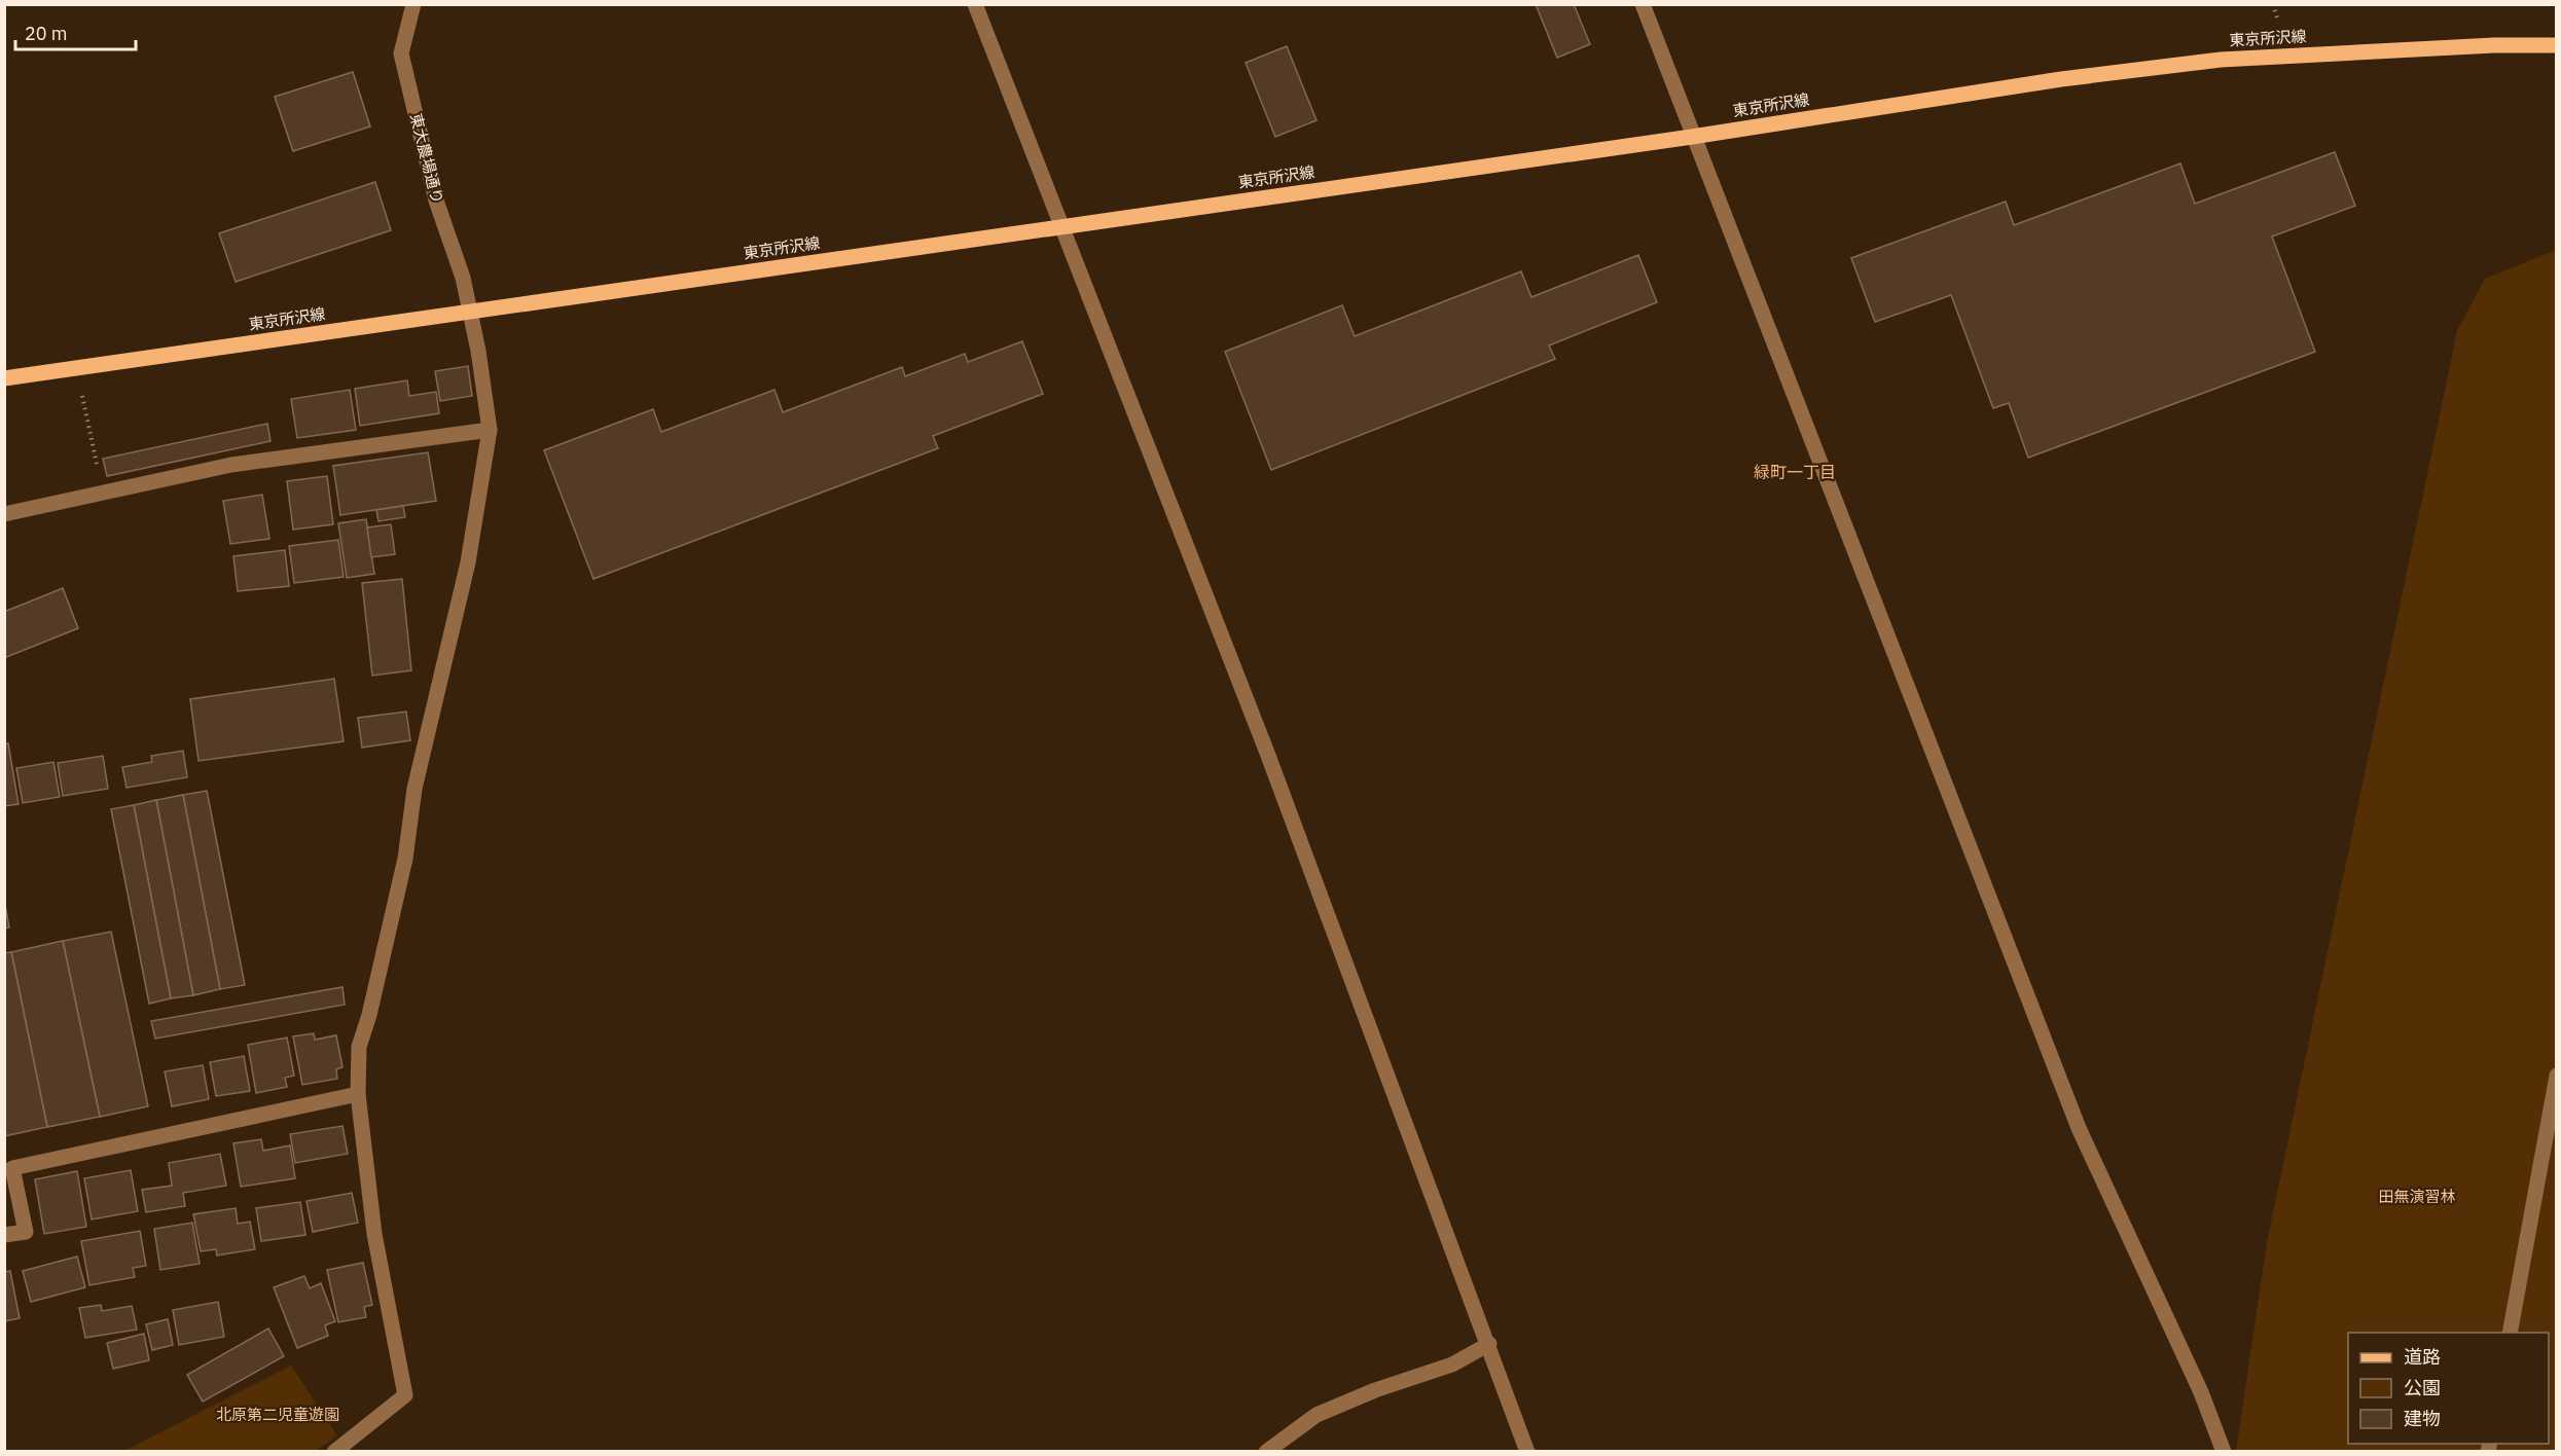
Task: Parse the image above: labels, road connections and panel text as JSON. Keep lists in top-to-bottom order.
{
  "streets": {
    "main road": ["東京所沢線"],
    "street": ["東大農場通り"]
  },
  "crossings": [
    ["東京所沢線", "東大農場通り"]
  ],
  "districts": ["緑町一丁目"],
  "parks": ["田無演習林", "北原第二児童遊園"],
  "legend": ["道路", "公園", "建物"],
  "scale_bar": "20 m"
}
